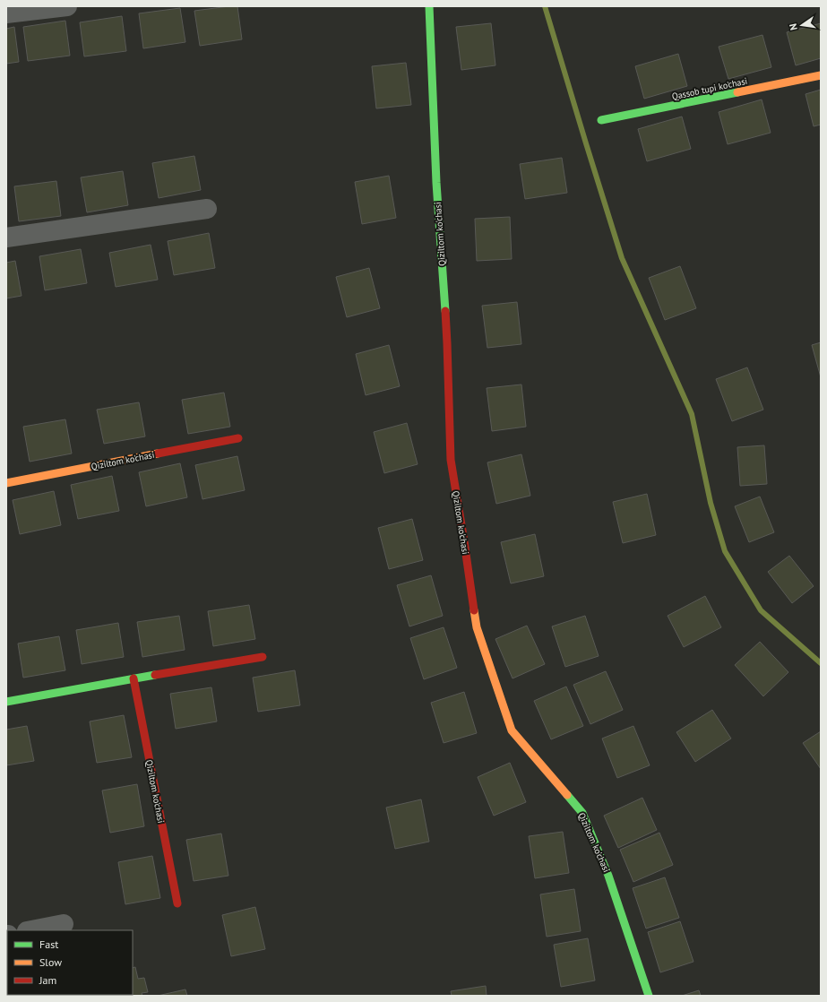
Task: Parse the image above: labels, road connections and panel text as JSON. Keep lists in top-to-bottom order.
{
  "streets": {
    "street": ["Qassob tupi ko'chasi", "Qiziltom ko'chasi"]
  },
  "legend": ["Fast", "Slow", "Jam"],
  "north": "left"
}
